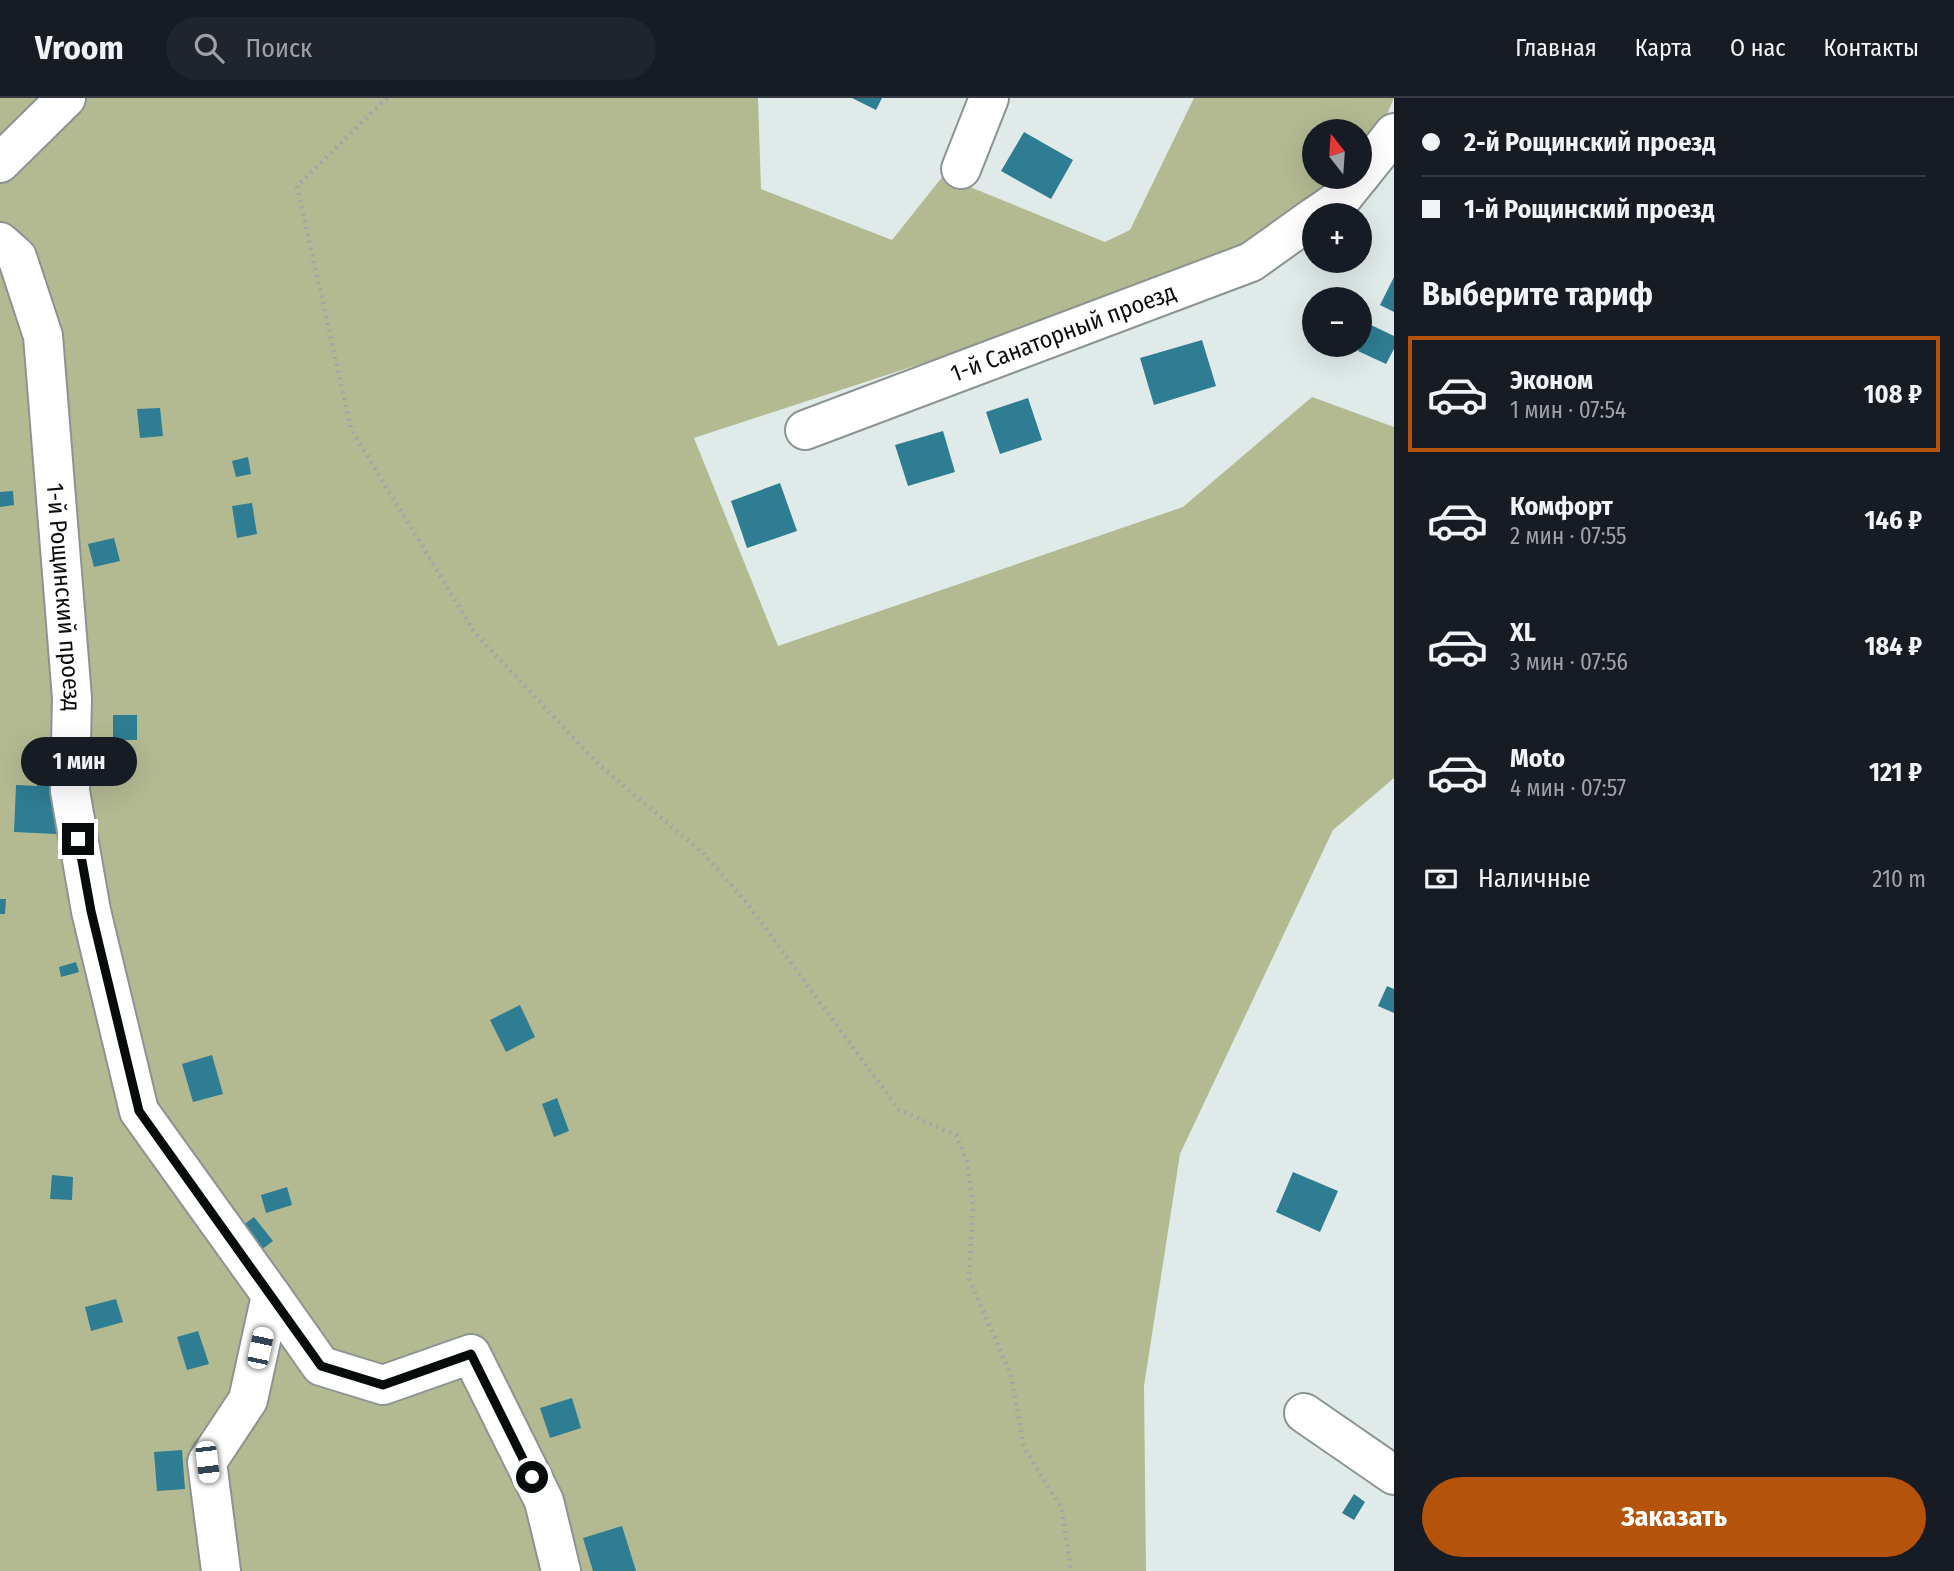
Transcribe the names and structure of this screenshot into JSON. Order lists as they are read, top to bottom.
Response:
{
  "streets": {
    "street": ["1-й Санаторный проезд", "1-й Рощинский проезд"]
  },
  "north": "top",
  "page": {
    "header": "Vroom",
    "search": "Поиск",
    "nav": [
      "Главная",
      "Карта",
      "О нас",
      "Контакты"
    ],
    "banner": ["2-й Рощинский проезд", "1-й Рощинский проезд"],
    "map_buttons": ["+", "−"],
    "heading": "Выберите тариф",
    "list": [
      {
        "name": "Эконом",
        "note": "1 мин · 07:54",
        "value": "108 ₽"
      },
      {
        "name": "Комфорт",
        "note": "2 мин · 07:55",
        "value": "146 ₽"
      },
      {
        "name": "XL",
        "note": "3 мин · 07:56",
        "value": "184 ₽"
      },
      {
        "name": "Moto",
        "note": "4 мин · 07:57",
        "value": "121 ₽"
      }
    ],
    "bubble": "1 мин",
    "pay": ["Наличные", "210 m"],
    "buttons": "Заказать"
  }
}
